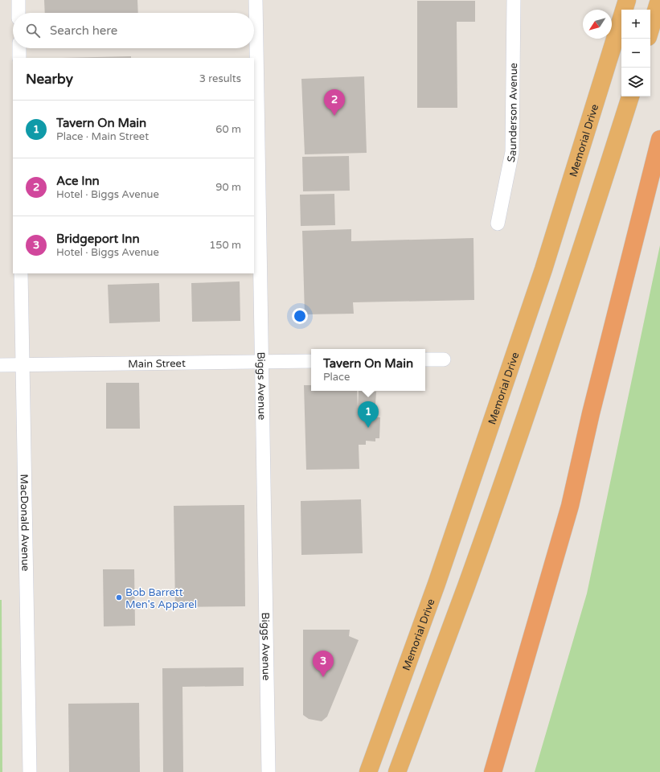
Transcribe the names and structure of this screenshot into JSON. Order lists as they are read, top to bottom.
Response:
{
  "streets": {
    "highway": ["Memorial Drive"],
    "street": [
      "Saunderson Avenue",
      "Main Street",
      "Biggs Avenue",
      "MacDonald Avenue"
    ]
  },
  "crossings": [
    ["Main Street", "Biggs Avenue"],
    ["Main Street", "MacDonald Avenue"]
  ],
  "places": ["Bob Barrett Men's Apparel"],
  "north": "bottom left",
  "page": {
    "map_buttons": ["+", "−"],
    "search": "Search here",
    "heading": ["Nearby", "3 results"],
    "pins": ["2", "1", "3"],
    "list": [
      {
        "mark": "1",
        "name": "Tavern On Main",
        "note": "Place · Main Street",
        "value": "60 m"
      },
      {
        "mark": "2",
        "name": "Ace Inn",
        "note": "Hotel · Biggs Avenue",
        "value": "90 m"
      },
      {
        "mark": "3",
        "name": "Bridgeport Inn",
        "note": "Hotel · Biggs Avenue",
        "value": "150 m"
      }
    ],
    "popup": ["Tavern On Main", "Place"]
  }
}
